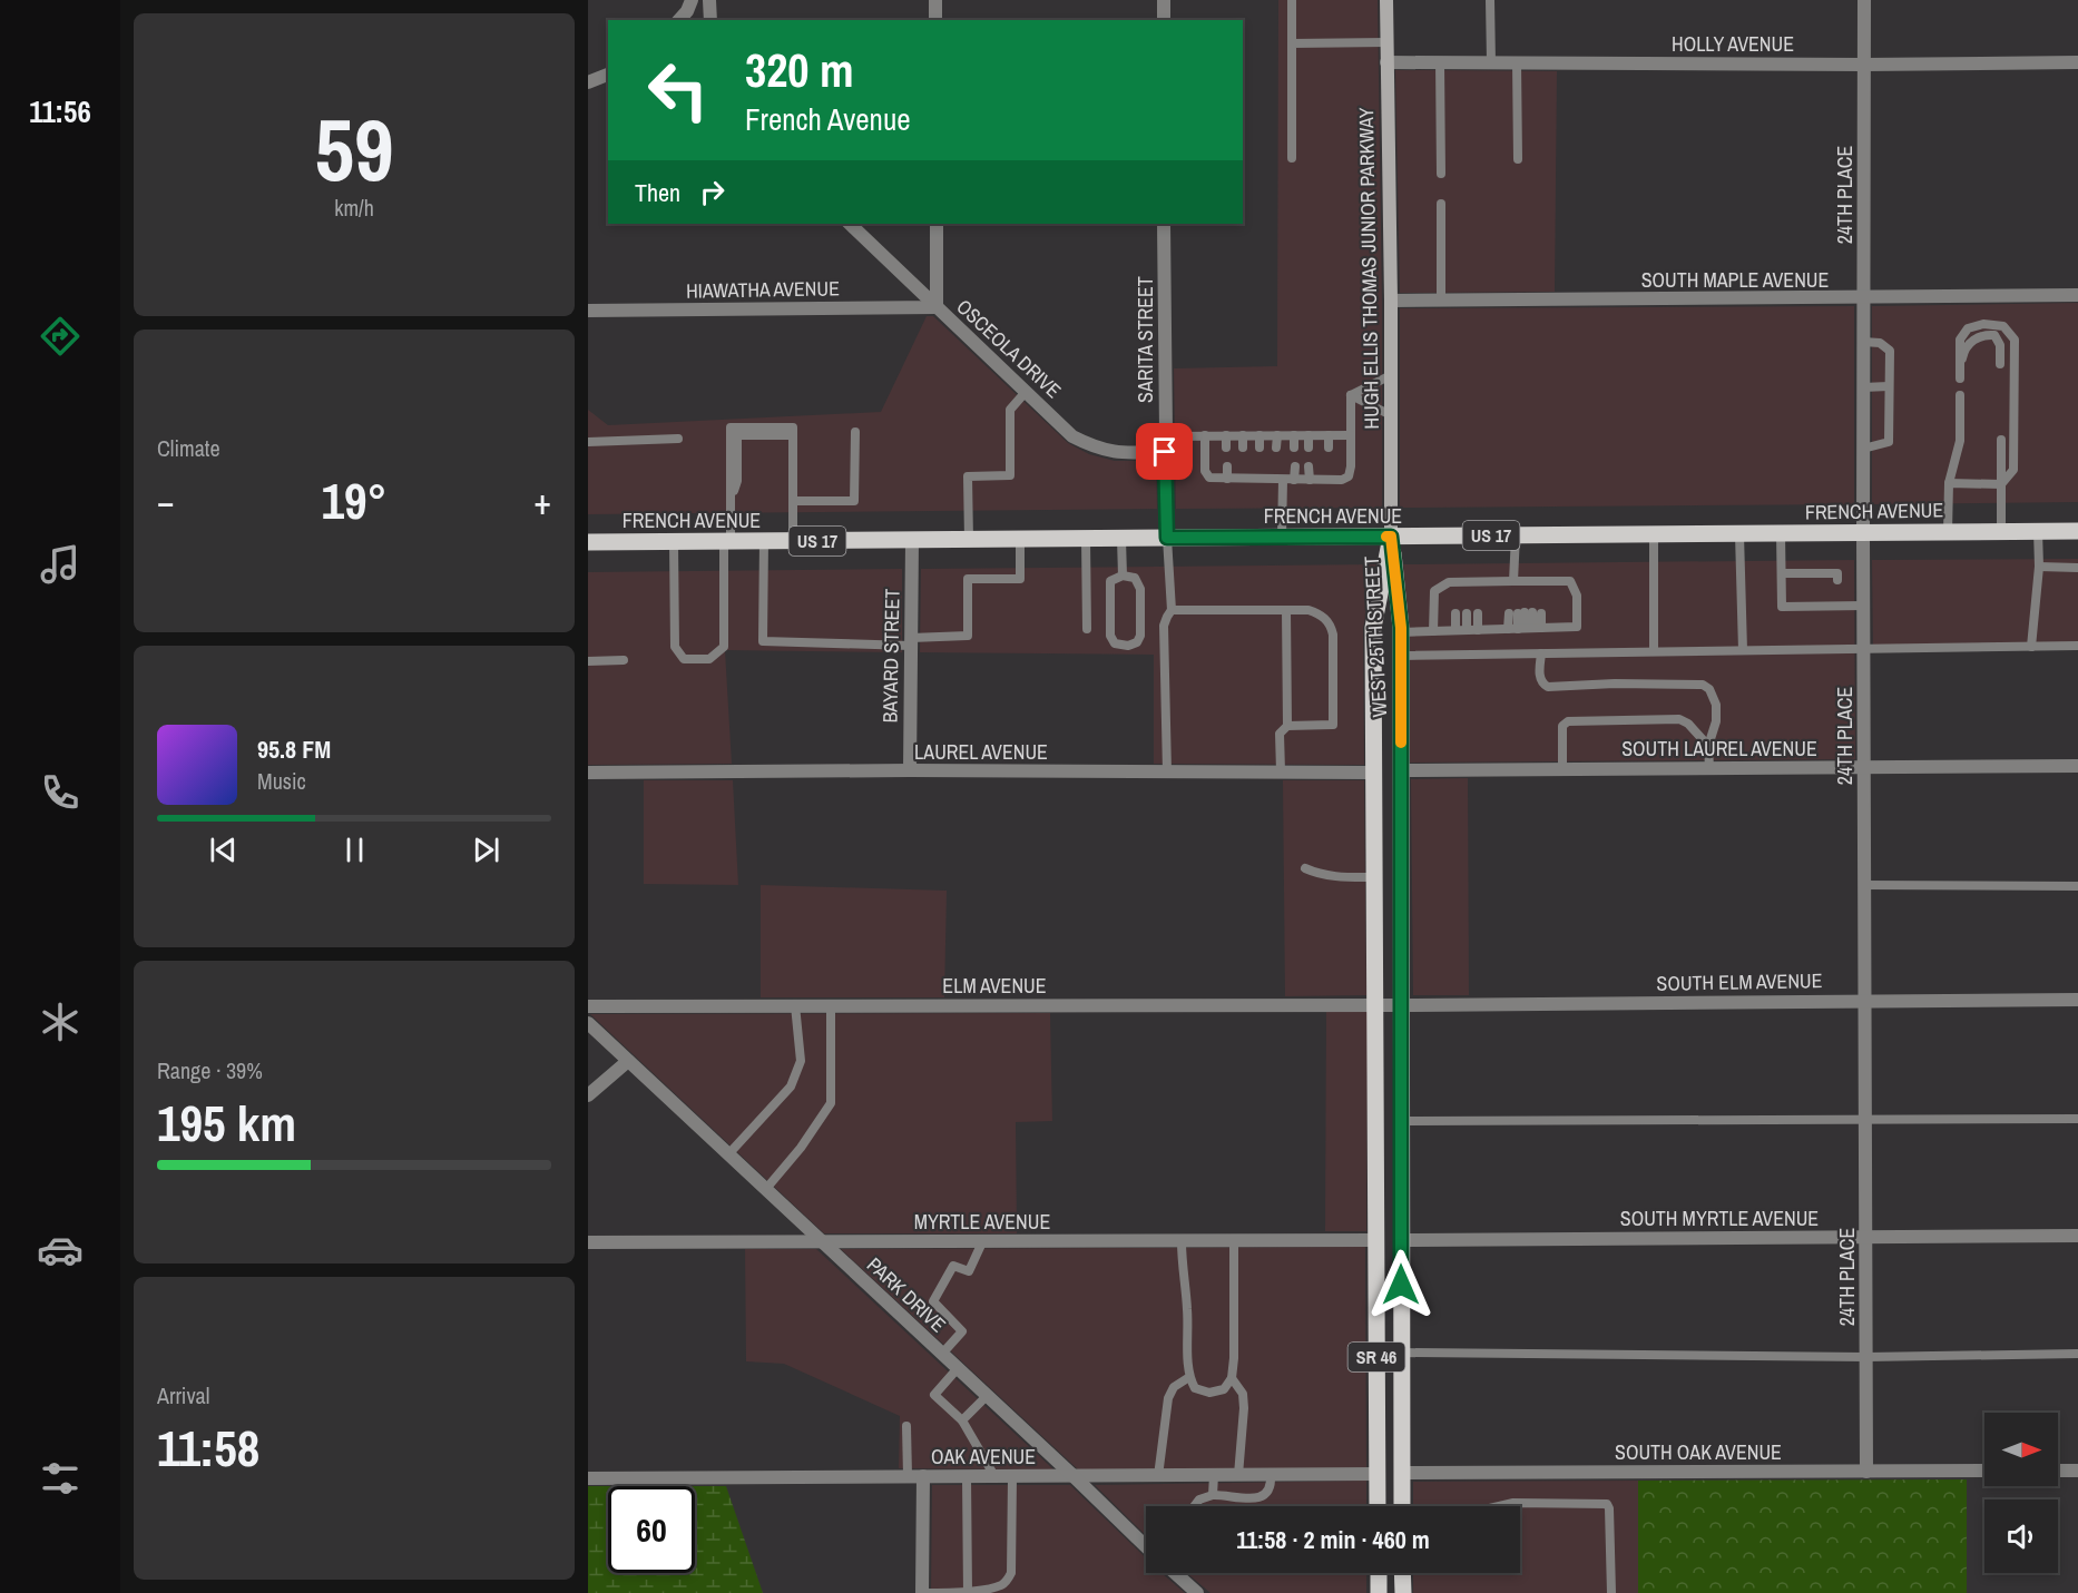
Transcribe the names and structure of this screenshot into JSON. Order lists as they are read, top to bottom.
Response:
{
  "streets": {
    "main road": [
      "HUGH ELLIS THOMAS JUNIOR PARKWAY",
      "FRENCH AVENUE",
      "US 17",
      "WEST 25TH STREET",
      "SR 46"
    ],
    "street": [
      "HOLLY AVENUE",
      "24TH PLACE",
      "SOUTH MAPLE AVENUE",
      "HIAWATHA AVENUE",
      "SARITA STREET",
      "OSCEOLA DRIVE",
      "BAYARD STREET",
      "SOUTH LAUREL AVENUE",
      "LAUREL AVENUE",
      "SOUTH ELM AVENUE",
      "ELM AVENUE",
      "SOUTH MYRTLE AVENUE",
      "MYRTLE AVENUE",
      "PARK DRIVE",
      "SOUTH OAK AVENUE",
      "OAK AVENUE"
    ]
  },
  "crossings": [
    ["HOLLY AVENUE", "24TH PLACE"],
    ["HOLLY AVENUE", "HUGH ELLIS THOMAS JUNIOR PARKWAY"],
    ["24TH PLACE", "SOUTH MAPLE AVENUE"],
    ["24TH PLACE", "FRENCH AVENUE"],
    ["24TH PLACE", "SOUTH LAUREL AVENUE"],
    ["24TH PLACE", "SOUTH ELM AVENUE"],
    ["24TH PLACE", "SOUTH MYRTLE AVENUE"],
    ["24TH PLACE", "SOUTH OAK AVENUE"],
    ["HUGH ELLIS THOMAS JUNIOR PARKWAY", "SOUTH MAPLE AVENUE"],
    ["HUGH ELLIS THOMAS JUNIOR PARKWAY", "FRENCH AVENUE"],
    ["HUGH ELLIS THOMAS JUNIOR PARKWAY", "WEST 25TH STREET"],
    ["HIAWATHA AVENUE", "OSCEOLA DRIVE"],
    ["SARITA STREET", "OSCEOLA DRIVE"],
    ["SARITA STREET", "FRENCH AVENUE"],
    ["FRENCH AVENUE", "WEST 25TH STREET"],
    ["FRENCH AVENUE", "BAYARD STREET"],
    ["WEST 25TH STREET", "SOUTH LAUREL AVENUE"],
    ["WEST 25TH STREET", "LAUREL AVENUE"],
    ["WEST 25TH STREET", "SOUTH ELM AVENUE"],
    ["WEST 25TH STREET", "ELM AVENUE"],
    ["WEST 25TH STREET", "SOUTH MYRTLE AVENUE"],
    ["WEST 25TH STREET", "MYRTLE AVENUE"],
    ["WEST 25TH STREET", "SOUTH OAK AVENUE"],
    ["WEST 25TH STREET", "OAK AVENUE"],
    ["BAYARD STREET", "LAUREL AVENUE"],
    ["SOUTH ELM AVENUE", "ELM AVENUE"],
    ["MYRTLE AVENUE", "PARK DRIVE"],
    ["PARK DRIVE", "OAK AVENUE"]
  ],
  "north": "right",
  "page": {
    "tabs": "11:56",
    "tile": [
      ["59", "km/h"],
      "Climate",
      ["Range · 39%", "195 km"],
      ["Arrival", "11:58"]
    ],
    "turn": ["320 m", "French Avenue"],
    "then": "Then",
    "heat": ["−", "19°", "+"],
    "song": ["95.8 FM", "Music"],
    "limit": "60",
    "trip": "11:58 · 2 min · 460 m"
  }
}
